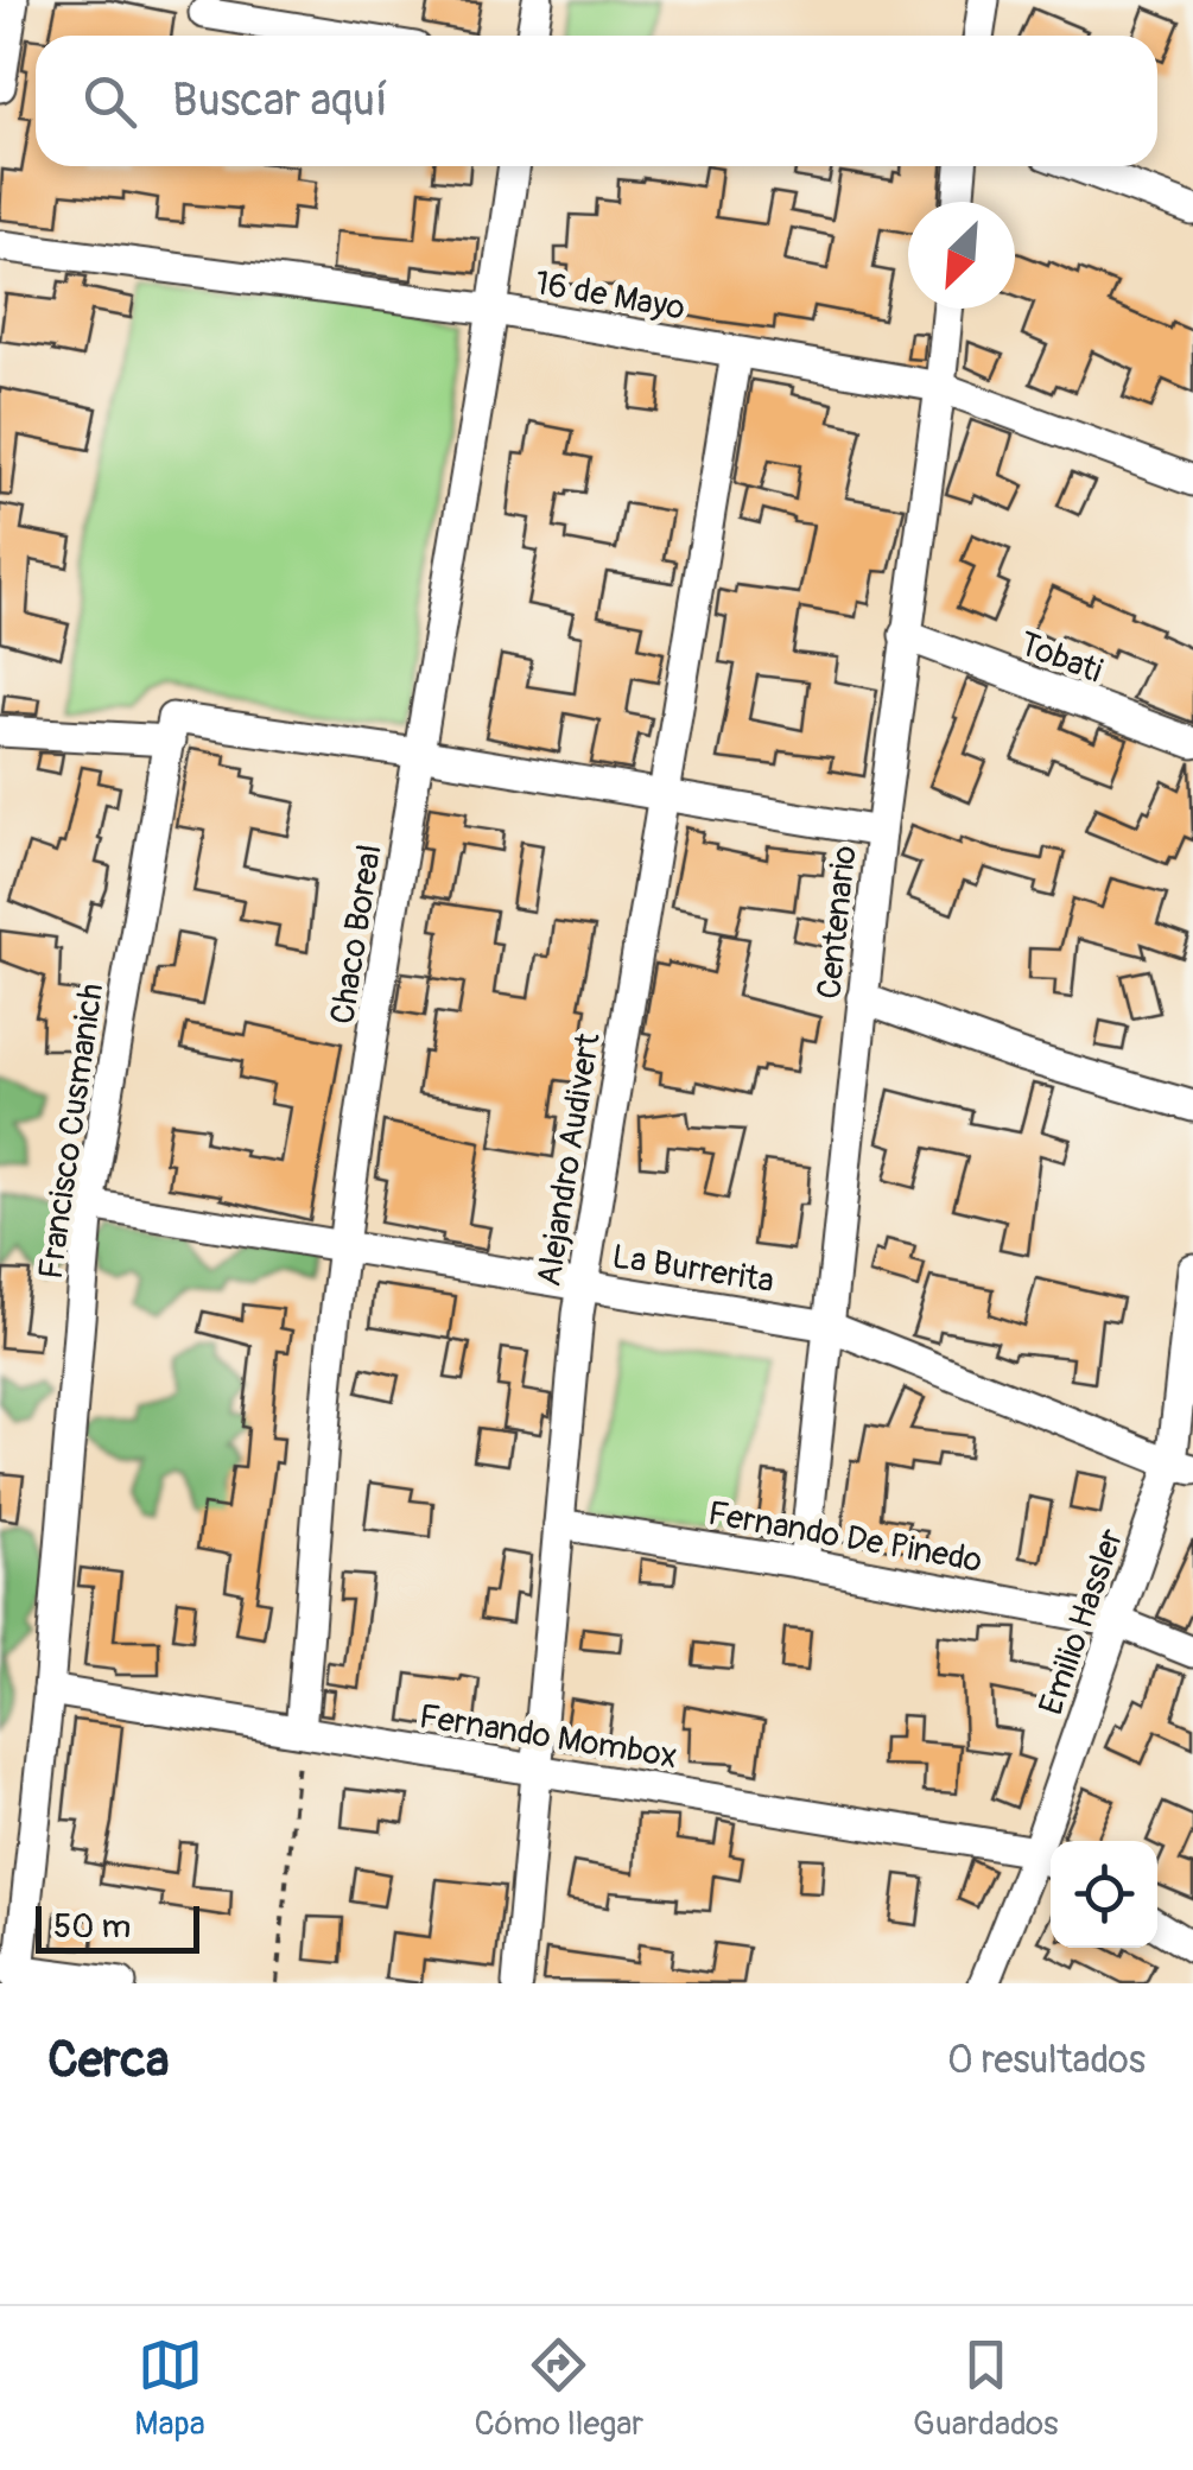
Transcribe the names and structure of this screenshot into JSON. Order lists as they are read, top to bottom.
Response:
{
  "streets": {
    "street": [
      "16 de Mayo",
      "Tobati",
      "Centenario",
      "Chaco Boreal",
      "Francisco Cusmanich",
      "Alejandro Audivert",
      "La Burrerita",
      "Fernando De Pinedo",
      "Emilio Hassler",
      "Fernando Mombox"
    ]
  },
  "crossings": [
    ["16 de Mayo", "Centenario"],
    ["16 de Mayo", "Chaco Boreal"],
    ["16 de Mayo", "Alejandro Audivert"],
    ["Tobati", "Centenario"],
    ["Centenario", "La Burrerita"],
    ["Centenario", "Fernando De Pinedo"],
    ["Chaco Boreal", "La Burrerita"],
    ["Chaco Boreal", "Fernando Mombox"],
    ["Francisco Cusmanich", "La Burrerita"],
    ["Francisco Cusmanich", "Fernando Mombox"],
    ["Alejandro Audivert", "La Burrerita"],
    ["Alejandro Audivert", "Fernando De Pinedo"],
    ["Alejandro Audivert", "Fernando Mombox"],
    ["La Burrerita", "Emilio Hassler"],
    ["Fernando De Pinedo", "Emilio Hassler"],
    ["Emilio Hassler", "Fernando Mombox"]
  ],
  "scale_bar": "50 m",
  "north": "bottom left",
  "page": {
    "search": "Buscar aquí",
    "scale": "50 m",
    "heading": ["Cerca", "0 resultados"],
    "nav": ["Mapa", "Cómo llegar", "Guardados"]
  }
}
